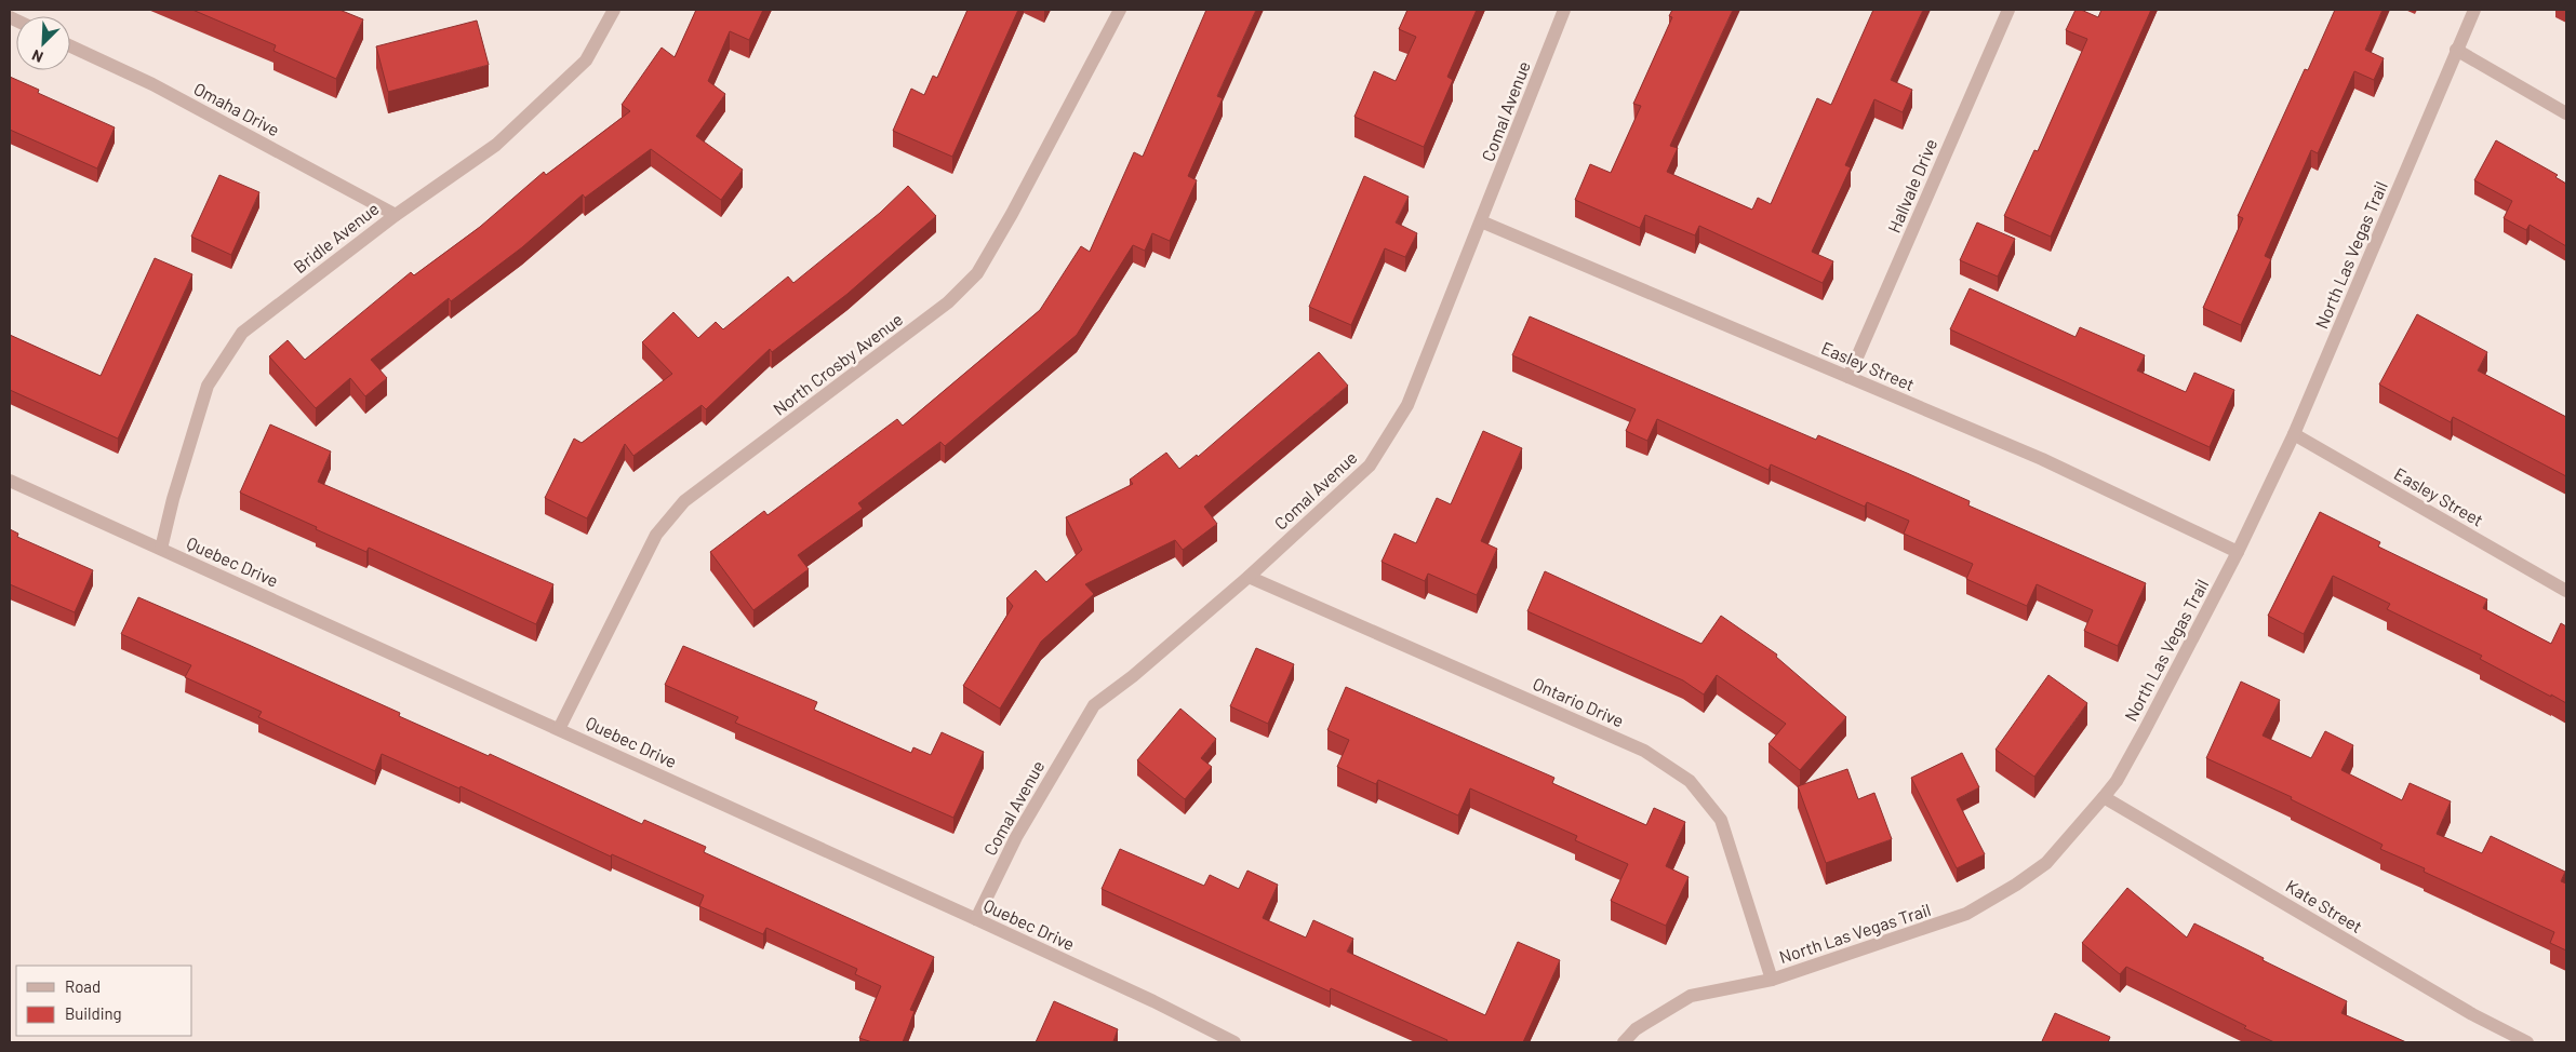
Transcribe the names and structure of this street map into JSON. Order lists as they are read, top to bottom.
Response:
{
  "streets": {
    "street": [
      "Omaha Drive",
      "Comal Avenue",
      "Hallvale Drive",
      "Bridle Avenue",
      "North Las Vegas Trail",
      "North Crosby Avenue",
      "Easley Street",
      "Quebec Drive",
      "Ontario Drive",
      "Kate Street"
    ]
  },
  "crossings": [
    ["Omaha Drive", "Bridle Avenue"],
    ["Comal Avenue", "Easley Street"],
    ["Comal Avenue", "Quebec Drive"],
    ["Comal Avenue", "Ontario Drive"],
    ["Hallvale Drive", "Easley Street"],
    ["Bridle Avenue", "Quebec Drive"],
    ["North Las Vegas Trail", "Easley Street"],
    ["North Las Vegas Trail", "Ontario Drive"],
    ["North Las Vegas Trail", "Kate Street"],
    ["North Crosby Avenue", "Quebec Drive"]
  ],
  "legend": ["Road", "Building"],
  "north": "bottom left"
}
